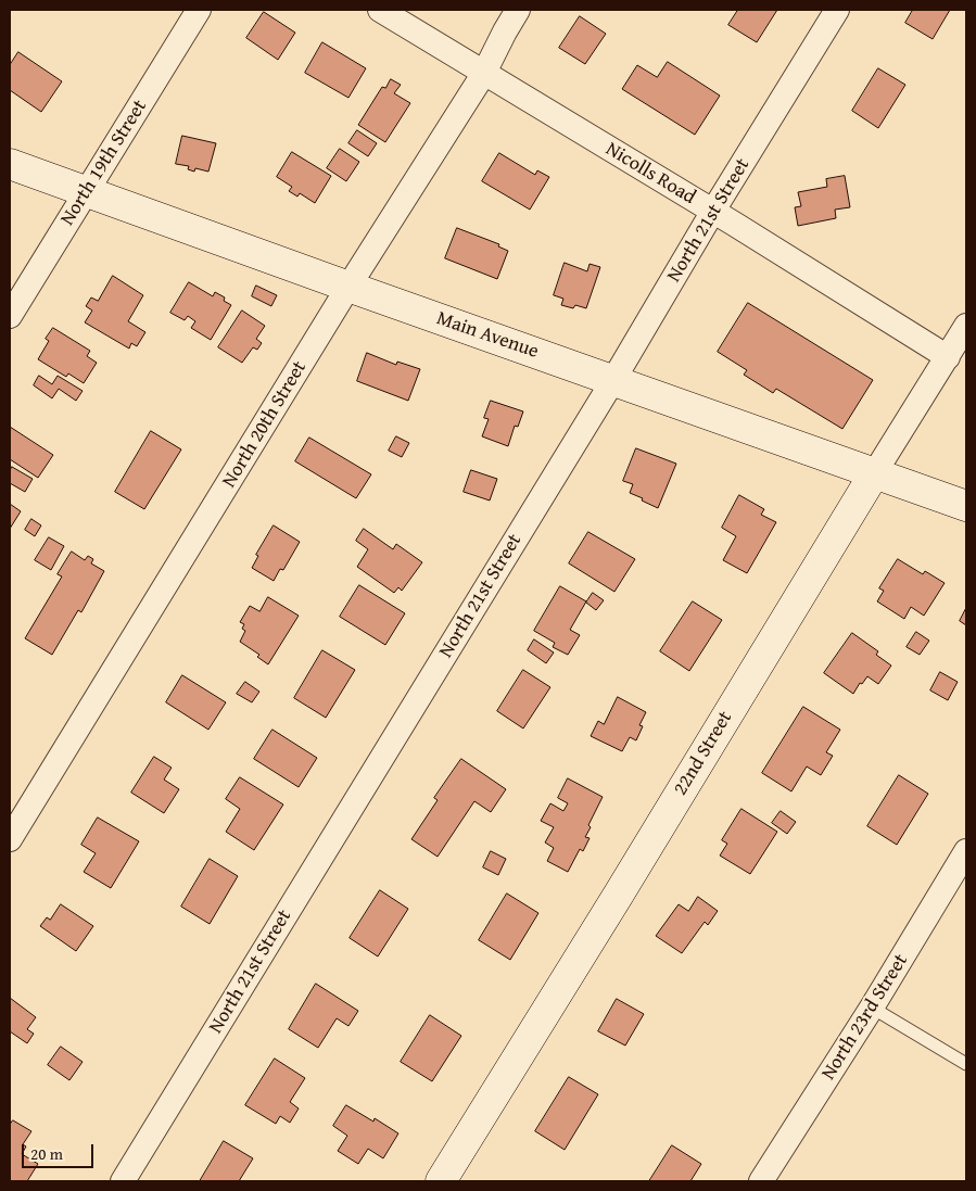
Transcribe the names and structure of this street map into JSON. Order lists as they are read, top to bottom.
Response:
{
  "streets": {
    "street": [
      "North 19th Street",
      "Nicolls Road",
      "North 21st Street",
      "Main Avenue",
      "North 20th Street",
      "22nd Street",
      "North 23rd Street"
    ]
  },
  "crossings": [
    ["North 19th Street", "Main Avenue"],
    ["Nicolls Road", "North 21st Street"],
    ["Nicolls Road", "North 20th Street"],
    ["Nicolls Road", "22nd Street"],
    ["North 21st Street", "Main Avenue"],
    ["Main Avenue", "North 20th Street"],
    ["Main Avenue", "22nd Street"]
  ],
  "scale_bar": "20 m"
}
